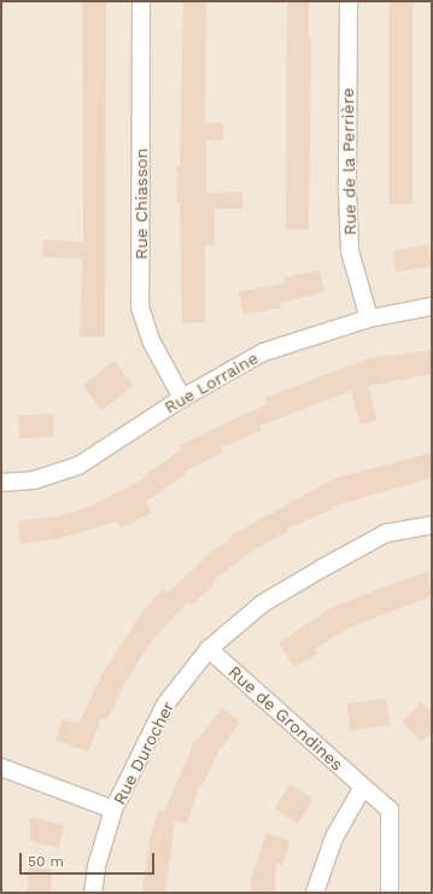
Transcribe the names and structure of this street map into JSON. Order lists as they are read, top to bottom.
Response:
{
  "streets": {
    "street": [
      "Rue de la Perrière",
      "Rue Chiasson",
      "Rue Lorraine",
      "Rue de Grondines",
      "Rue Durocher"
    ]
  },
  "crossings": [
    ["Rue de la Perrière", "Rue Lorraine"],
    ["Rue Chiasson", "Rue Lorraine"],
    ["Rue de Grondines", "Rue Durocher"]
  ],
  "scale_bar": "50 m"
}
